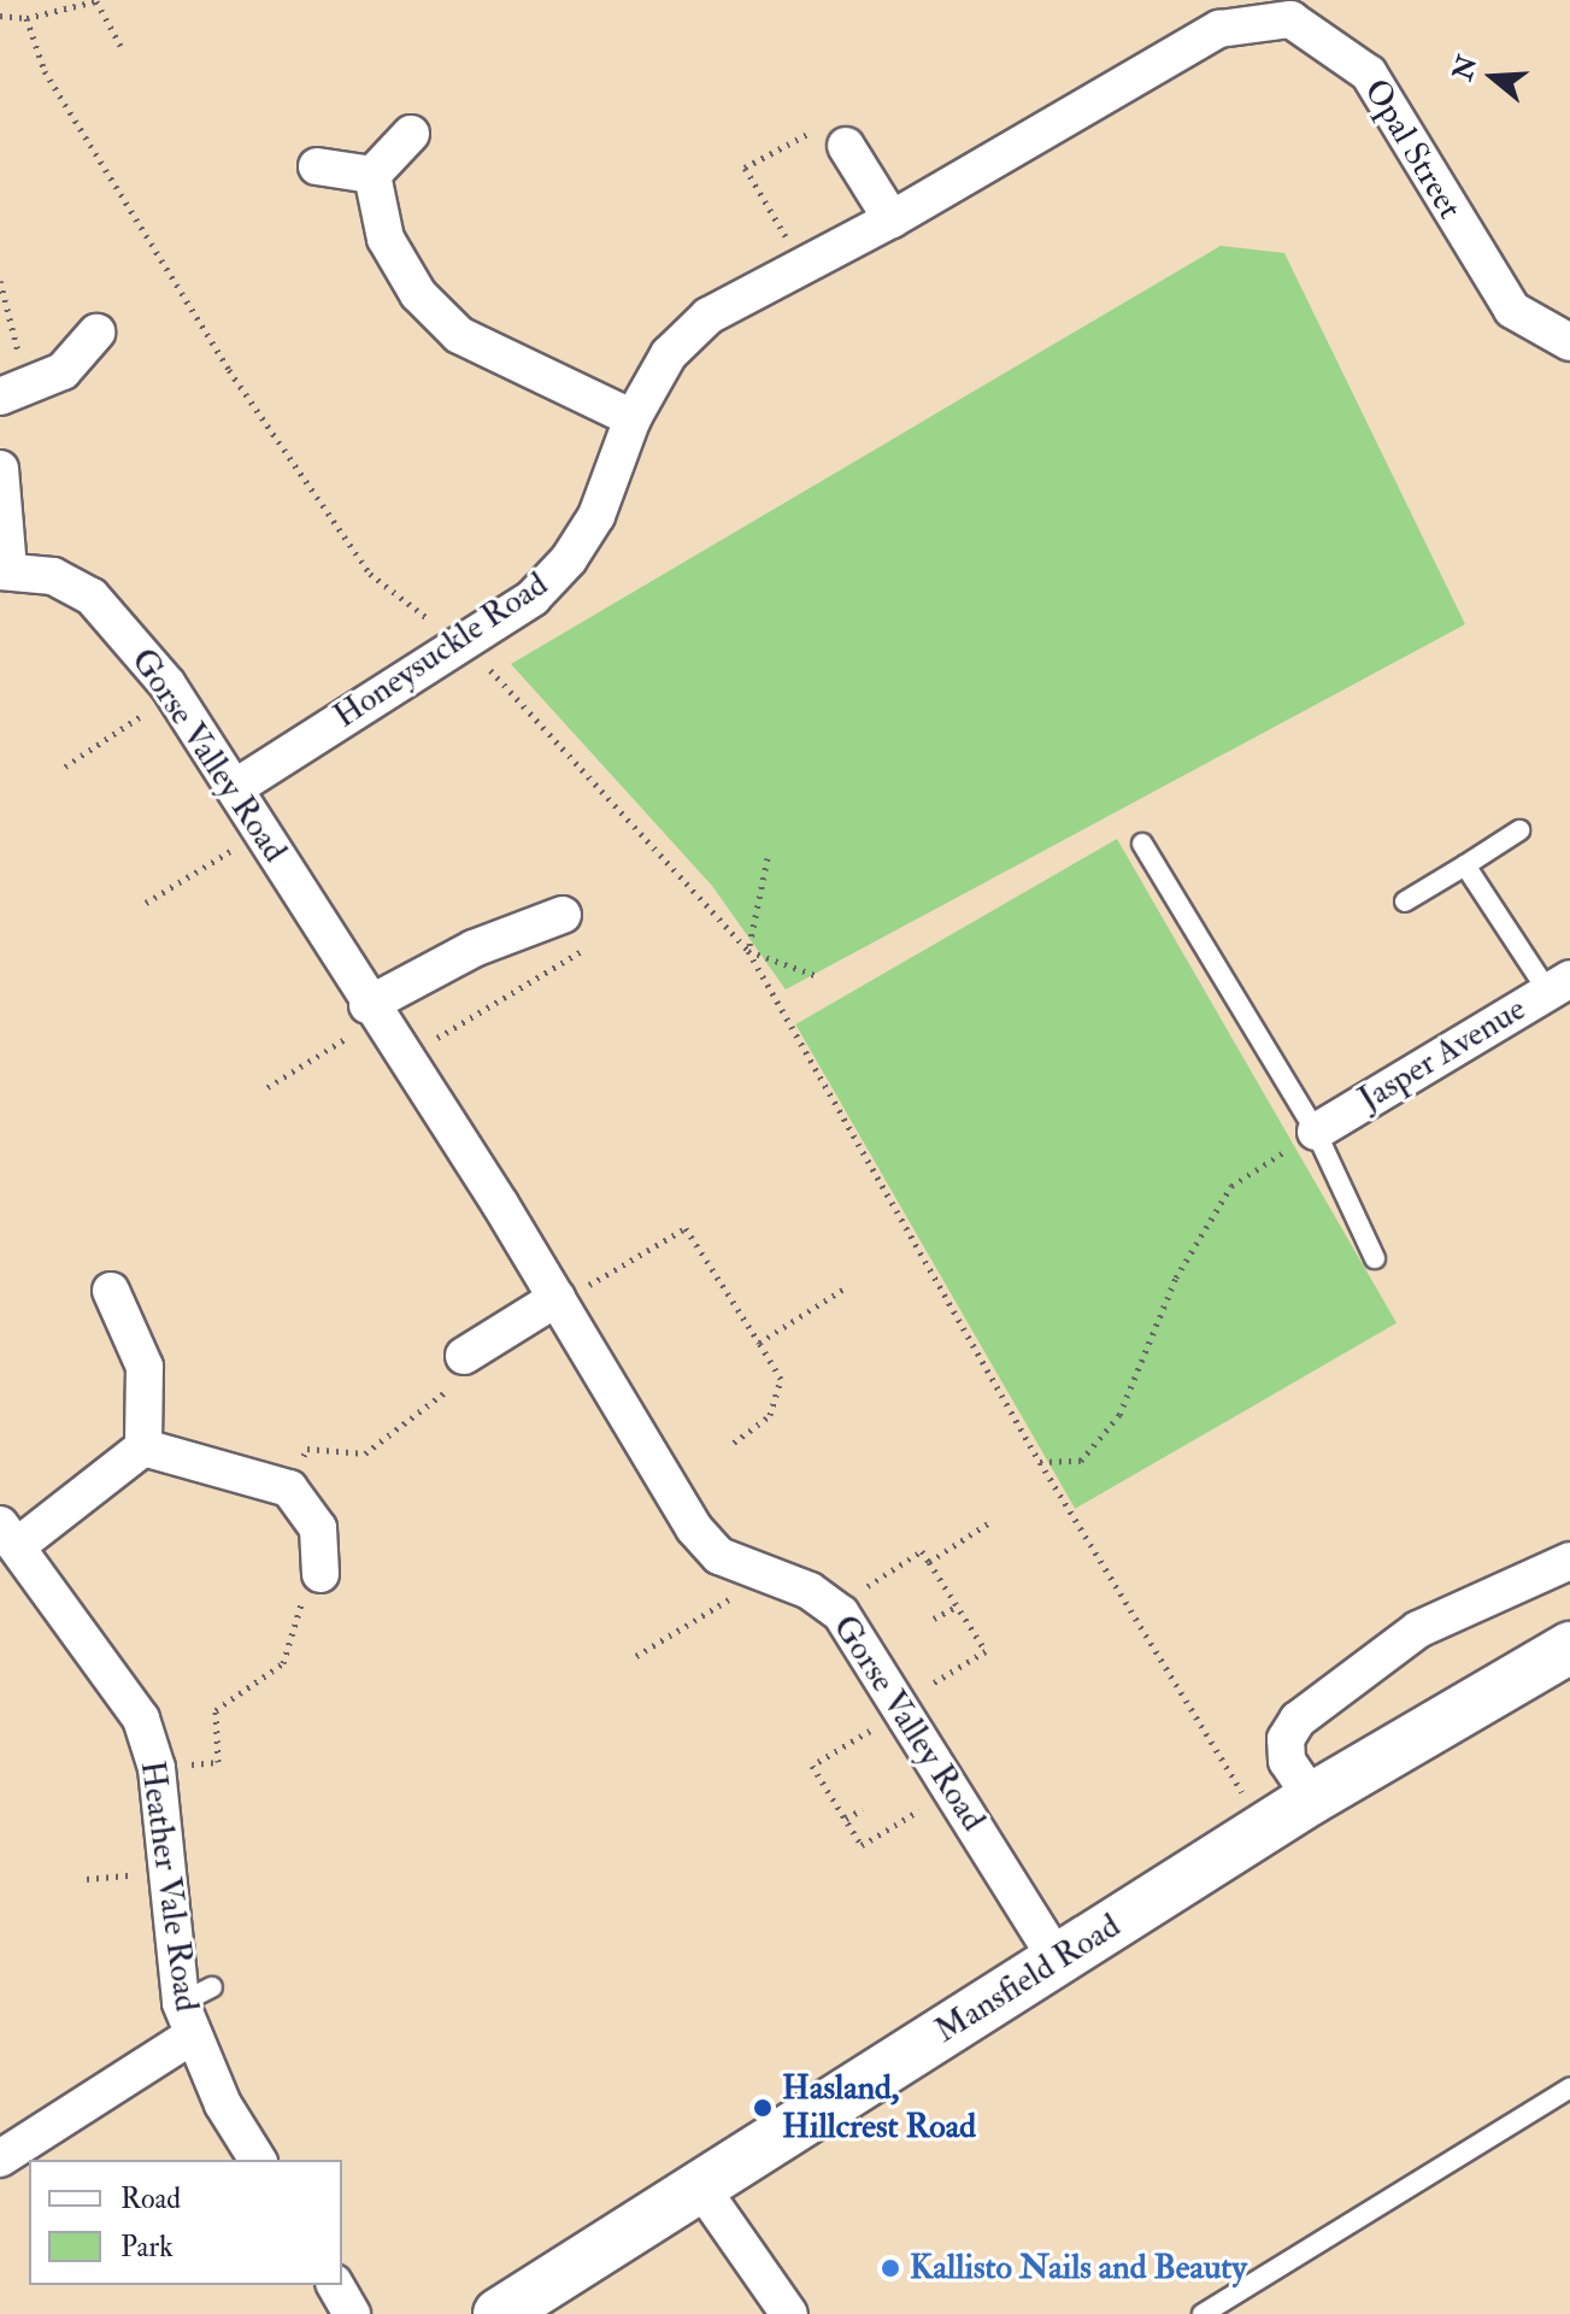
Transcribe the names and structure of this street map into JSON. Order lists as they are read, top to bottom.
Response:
{
  "streets": {
    "main road": ["Mansfield Road"],
    "street": [
      "Opal Street",
      "Honeysuckle Road",
      "Gorse Valley Road",
      "Jasper Avenue",
      "Heather Vale Road"
    ]
  },
  "crossings": [
    ["Opal Street", "Honeysuckle Road"],
    ["Honeysuckle Road", "Gorse Valley Road"],
    ["Gorse Valley Road", "Mansfield Road"]
  ],
  "places": ["Hasland, Hillcrest Road", "Kallisto Nails and Beauty"],
  "legend": ["Road", "Park"],
  "north": "left"
}
